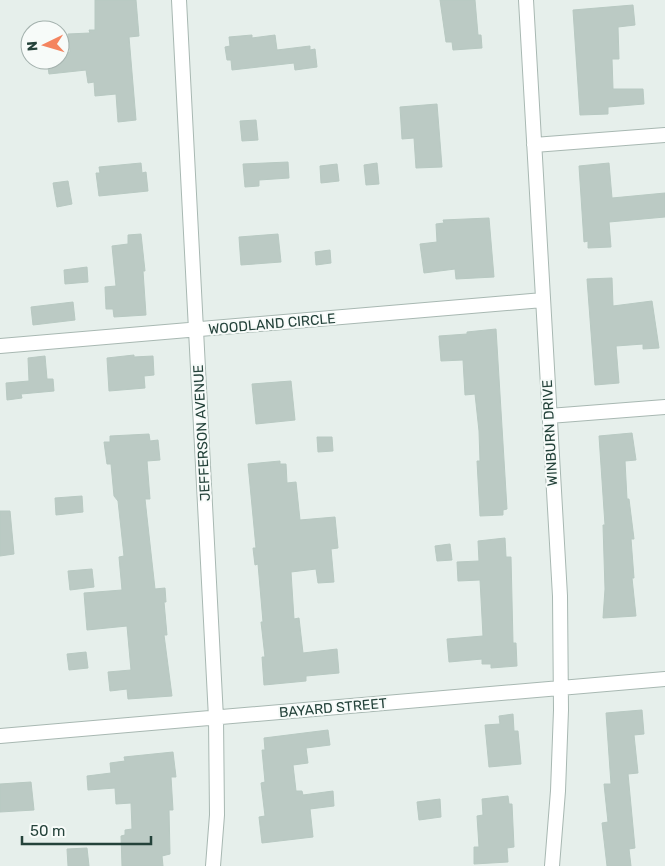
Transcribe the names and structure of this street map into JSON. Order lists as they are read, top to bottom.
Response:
{
  "streets": {
    "street": [
      "WOODLAND CIRCLE",
      "JEFFERSON AVENUE",
      "WINBURN DRIVE",
      "BAYARD STREET"
    ]
  },
  "crossings": [
    ["WOODLAND CIRCLE", "JEFFERSON AVENUE"],
    ["WOODLAND CIRCLE", "WINBURN DRIVE"],
    ["JEFFERSON AVENUE", "BAYARD STREET"],
    ["WINBURN DRIVE", "BAYARD STREET"]
  ],
  "scale_bar": "50 m",
  "north": "left"
}
